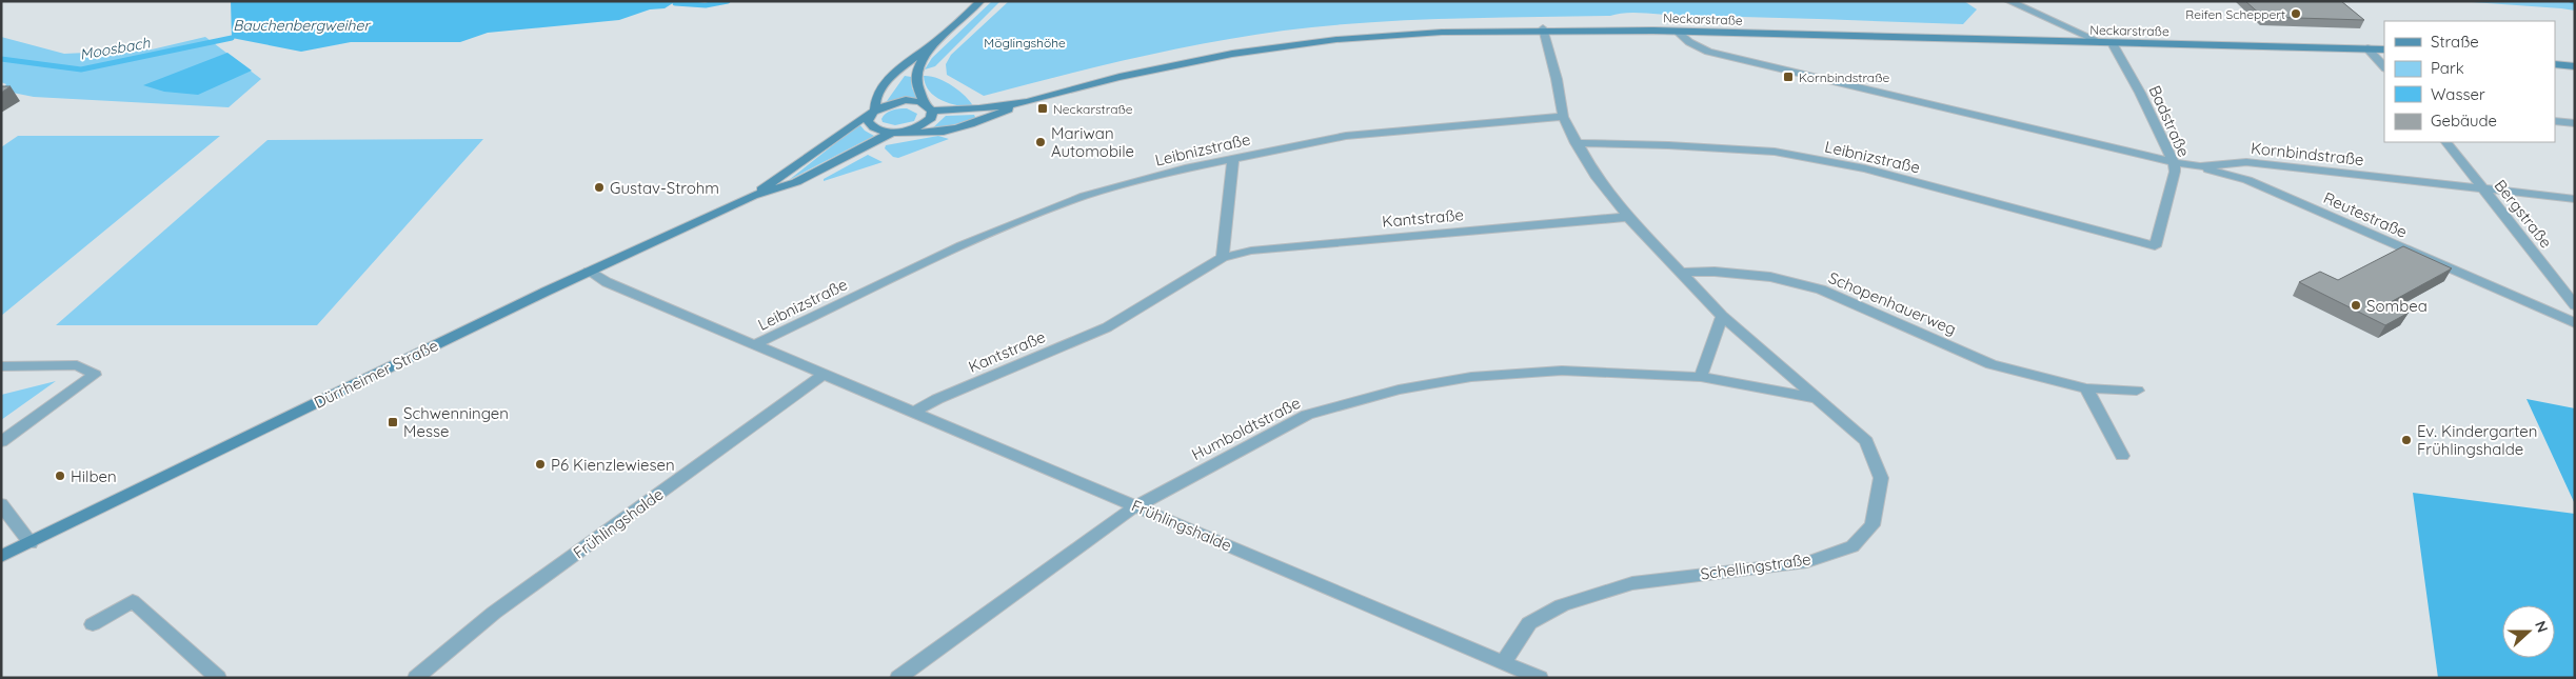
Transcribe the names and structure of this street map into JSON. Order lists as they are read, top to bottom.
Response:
{
  "streets": {
    "main road": ["Neckarstraße", "Dürrheimer Straße"],
    "street": [
      "Badstraße",
      "Leibnizstraße",
      "Kornbindstraße",
      "Bergstraße",
      "Reutestraße",
      "Kantstraße",
      "Schopenhauerweg",
      "Humboldtstraße",
      "Frühlingshalde",
      "Schellingstraße"
    ]
  },
  "crossings": [
    ["Neckarstraße", "Badstraße"],
    ["Neckarstraße", "Kornbindstraße"],
    ["Neckarstraße", "Dürrheimer Straße"],
    ["Neckarstraße", "Schellingstraße"],
    ["Badstraße", "Leibnizstraße"],
    ["Badstraße", "Kornbindstraße"],
    ["Leibnizstraße", "Frühlingshalde"],
    ["Leibnizstraße", "Schellingstraße"],
    ["Kornbindstraße", "Bergstraße"],
    ["Kornbindstraße", "Reutestraße"],
    ["Kantstraße", "Frühlingshalde"],
    ["Kantstraße", "Schellingstraße"],
    ["Schopenhauerweg", "Schellingstraße"],
    ["Dürrheimer Straße", "Frühlingshalde"],
    ["Humboldtstraße", "Frühlingshalde"],
    ["Frühlingshalde", "Schellingstraße"]
  ],
  "water": ["Bauchenbergweiher", "Moosbach"],
  "parks": ["Möglingshöhe"],
  "places": {
    "other": [
      "Reifen Scheppert",
      "Mariwan Automobile",
      "Gustav-Strohm",
      "Sombea",
      "Ev. Kindergarten Frühlingshalde",
      "P6 Kienzlewiesen",
      "Hilben"
    ],
    "transit": ["Kornbindstraße", "Neckarstraße", "Schwenningen Messe"]
  },
  "legend": [
    "Straße",
    "Park",
    "Wasser",
    "Gebäude"
  ],
  "north": "right"
}
